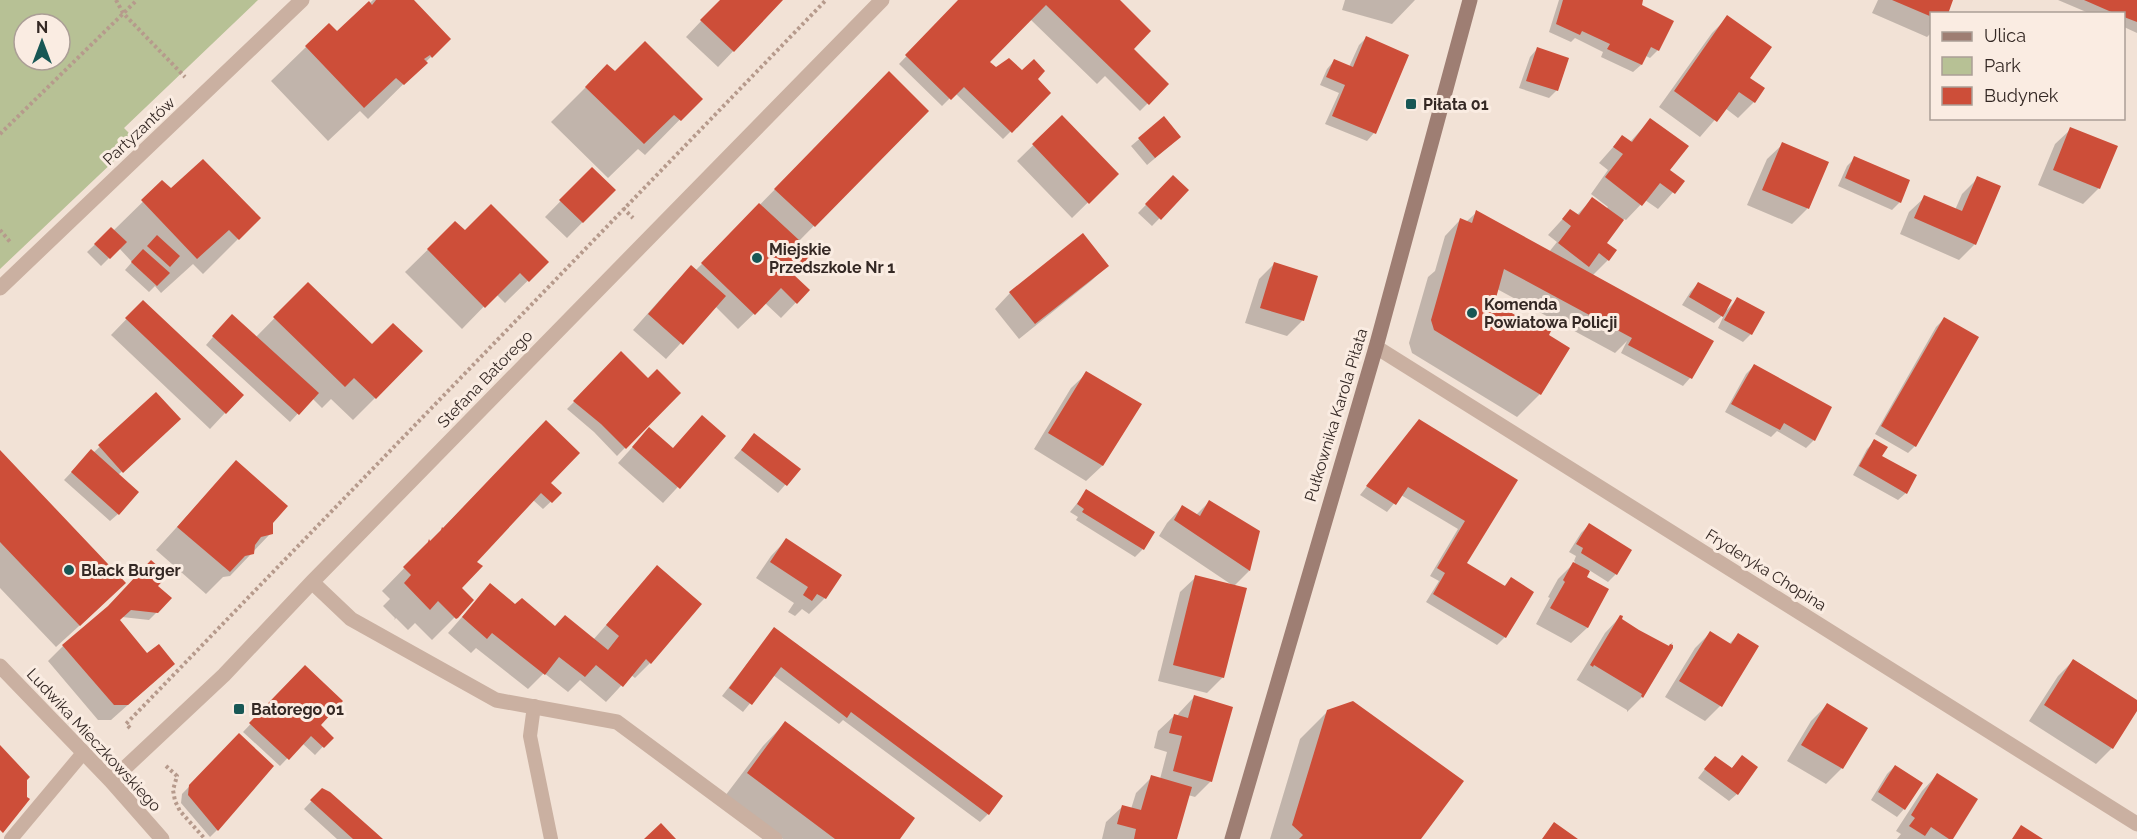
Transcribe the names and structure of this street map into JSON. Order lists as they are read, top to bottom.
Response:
{
  "streets": {
    "street": [
      "Partyzantów",
      "Stefana Batorego",
      "Pułkownika Karola Piłata",
      "Fryderyka Chopina",
      "Ludwika Mieczkowskiego"
    ]
  },
  "crossings": [
    ["Stefana Batorego", "Ludwika Mieczkowskiego"],
    ["Pułkownika Karola Piłata", "Fryderyka Chopina"]
  ],
  "places": {
    "transit": ["Piłata 01", "Batorego 01"],
    "other": ["Miejskie Przedszkole Nr 1", "Komenda Powiatowa Policji", "Black Burger"]
  },
  "legend": ["Ulica", "Park", "Budynek"],
  "north": "top"
}
